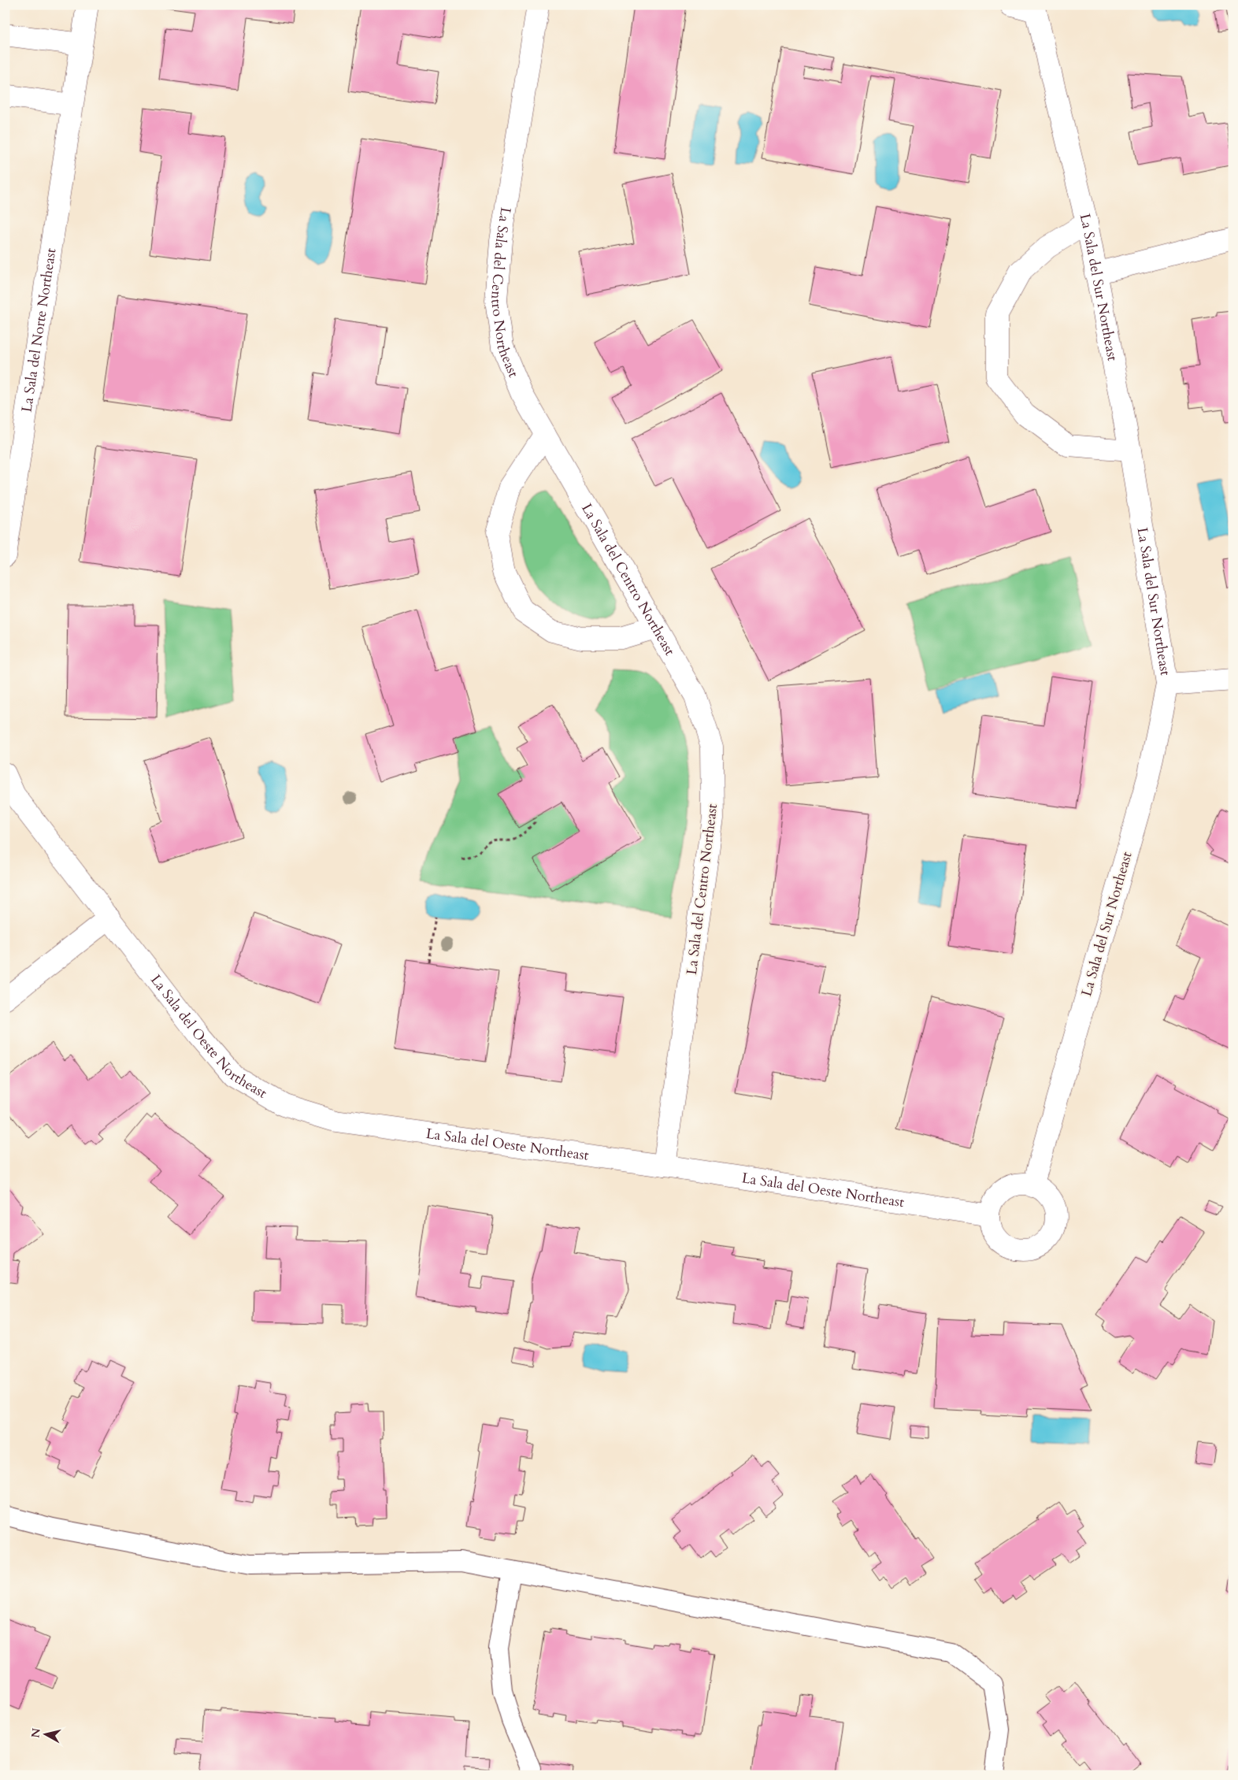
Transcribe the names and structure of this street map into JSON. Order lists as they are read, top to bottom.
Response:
{
  "streets": {
    "street": [
      "La Sala del Sur Northeast",
      "La Sala del Centro Northeast",
      "La Sala del Norte Northeast",
      "La Sala del Oeste Northeast"
    ]
  },
  "crossings": [
    ["La Sala del Sur Northeast", "La Sala del Oeste Northeast"],
    ["La Sala del Centro Northeast", "La Sala del Oeste Northeast"]
  ],
  "north": "left"
}
